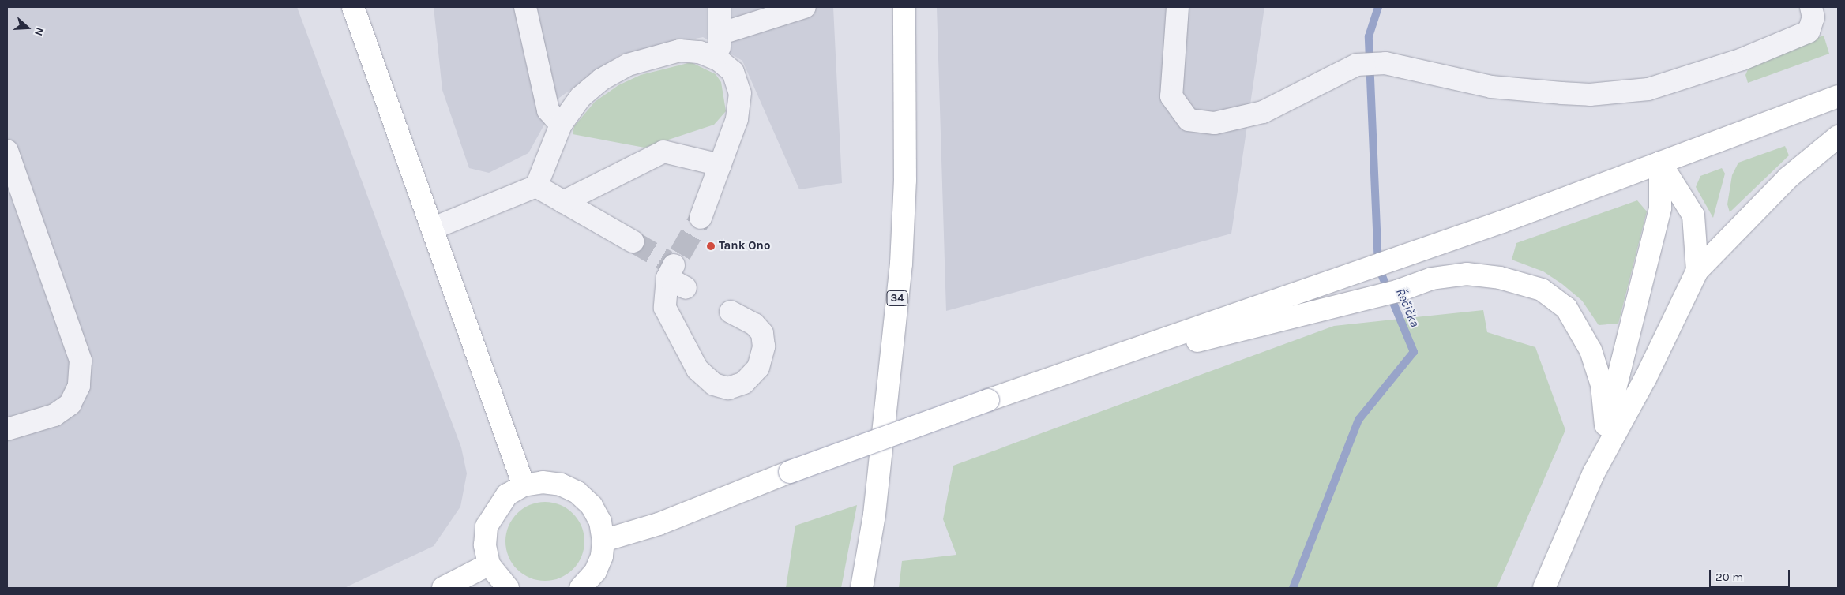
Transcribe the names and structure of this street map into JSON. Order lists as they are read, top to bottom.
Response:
{
  "streets": {
    "main road": ["34"]
  },
  "water": ["Řečička"],
  "places": ["Tank Ono"],
  "scale_bar": "20 m",
  "north": "right"
}
